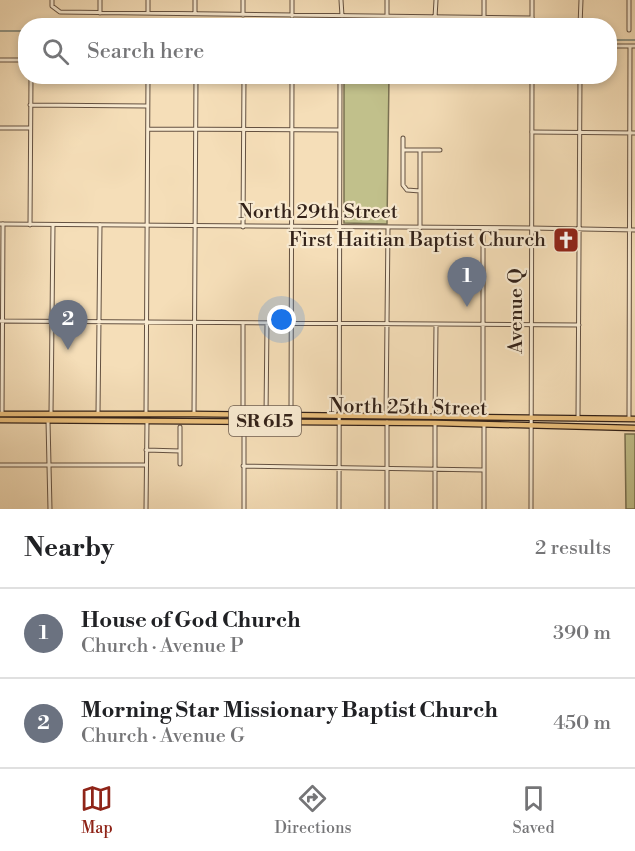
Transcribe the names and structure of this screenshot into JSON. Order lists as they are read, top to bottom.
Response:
{
  "streets": {
    "main road": ["North 25th Street", "SR 615"],
    "street": ["North 29th Street", "Avenue Q"]
  },
  "crossings": [
    ["North 29th Street", "Avenue Q"],
    ["Avenue Q", "North 25th Street"]
  ],
  "places": {
    "church": ["First Haitian Baptist Church"]
  },
  "page": {
    "search": "Search here",
    "pins": ["1", "2"],
    "heading": ["Nearby", "2 results"],
    "list": [
      {
        "mark": "1",
        "name": "House of God Church",
        "note": "Church · Avenue P",
        "value": "390 m"
      },
      {
        "mark": "2",
        "name": "Morning Star Missionary Baptist Church",
        "note": "Church · Avenue G",
        "value": "450 m"
      }
    ],
    "nav": ["Map", "Directions", "Saved"]
  }
}
